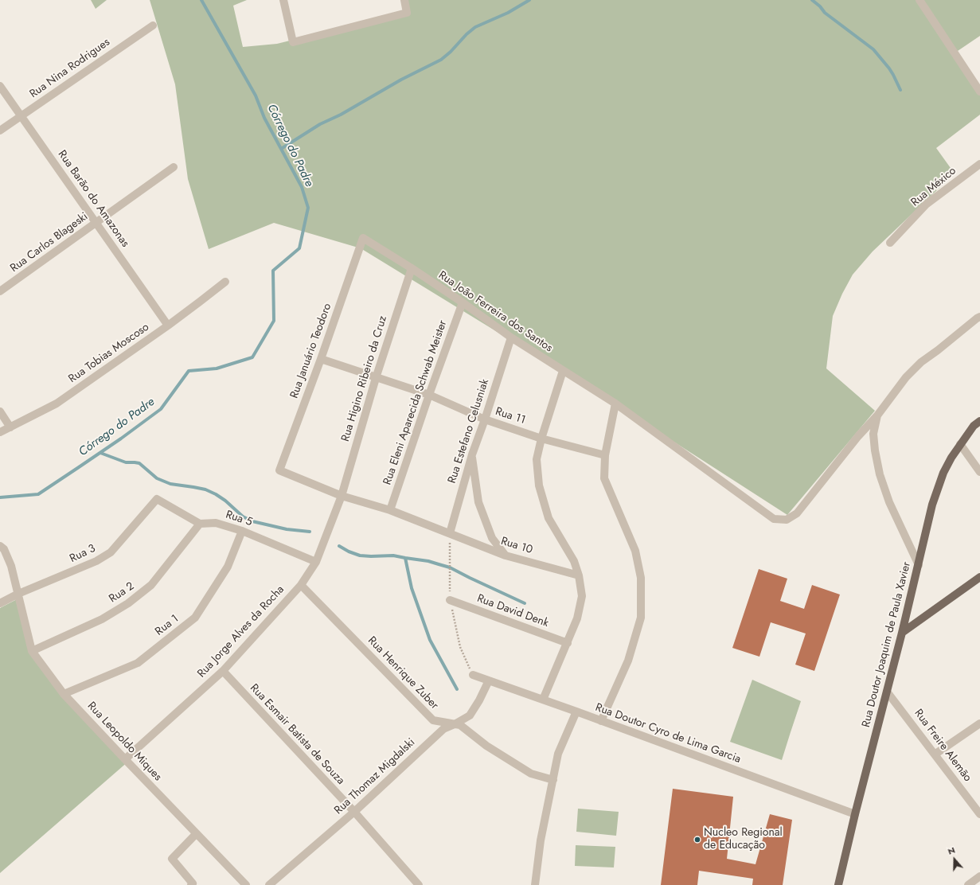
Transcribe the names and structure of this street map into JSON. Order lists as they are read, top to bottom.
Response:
{
  "streets": {
    "main road": ["Rua Doutor Joaquim de Paula Xavier"],
    "street": [
      "Rua Nina Rodrigues",
      "Rua México",
      "Rua Barão do Amazonas",
      "Rua Carlos Blageski",
      "Rua João Ferreira dos Santos",
      "Rua Januário Teodoro",
      "Rua Tobias Moscoso",
      "Rua Higino Ribeiro da Cruz",
      "Rua Eleni Aparecida Schwab Meister",
      "Rua 11",
      "Rua Estefano Celusniak",
      "Rua 5",
      "Rua 10",
      "Rua 3",
      "Rua 2",
      "Rua David Denk",
      "Rua 1",
      "Rua Jorge Alves da Rocha",
      "Rua Henrique Zuber",
      "Rua Doutor Cyro de Lima Garcia",
      "Rua Esmair Batista de Souza",
      "Rua Leopoldo Miques",
      "Rua Freire Alemão",
      "Rua Thomaz Migdalski"
    ]
  },
  "crossings": [
    ["Rua Nina Rodrigues", "Rua Barão do Amazonas"],
    ["Rua Barão do Amazonas", "Rua Carlos Blageski"],
    ["Rua Barão do Amazonas", "Rua Tobias Moscoso"],
    ["Rua João Ferreira dos Santos", "Rua Januário Teodoro"],
    ["Rua João Ferreira dos Santos", "Rua Higino Ribeiro da Cruz"],
    ["Rua João Ferreira dos Santos", "Rua Eleni Aparecida Schwab Meister"],
    ["Rua João Ferreira dos Santos", "Rua Estefano Celusniak"],
    ["Rua Januário Teodoro", "Rua 11"],
    ["Rua Januário Teodoro", "Rua 10"],
    ["Rua Higino Ribeiro da Cruz", "Rua 11"],
    ["Rua Higino Ribeiro da Cruz", "Rua 10"],
    ["Rua Higino Ribeiro da Cruz", "Rua Jorge Alves da Rocha"],
    ["Rua Eleni Aparecida Schwab Meister", "Rua 11"],
    ["Rua Eleni Aparecida Schwab Meister", "Rua 10"],
    ["Rua 11", "Rua Estefano Celusniak"],
    ["Rua Estefano Celusniak", "Rua 10"],
    ["Rua 5", "Rua 3"],
    ["Rua 5", "Rua 2"],
    ["Rua 5", "Rua 1"],
    ["Rua 5", "Rua Jorge Alves da Rocha"],
    ["Rua 10", "Rua Jorge Alves da Rocha"],
    ["Rua 3", "Rua 2"],
    ["Rua 3", "Rua Leopoldo Miques"],
    ["Rua 2", "Rua Leopoldo Miques"],
    ["Rua 1", "Rua Leopoldo Miques"],
    ["Rua Jorge Alves da Rocha", "Rua Henrique Zuber"],
    ["Rua Jorge Alves da Rocha", "Rua Esmair Batista de Souza"],
    ["Rua Jorge Alves da Rocha", "Rua Leopoldo Miques"],
    ["Rua Doutor Joaquim de Paula Xavier", "Rua Doutor Cyro de Lima Garcia"],
    ["Rua Doutor Joaquim de Paula Xavier", "Rua Freire Alemão"],
    ["Rua Henrique Zuber", "Rua Thomaz Migdalski"],
    ["Rua Doutor Cyro de Lima Garcia", "Rua Thomaz Migdalski"],
    ["Rua Esmair Batista de Souza", "Rua Thomaz Migdalski"]
  ],
  "water": ["Córrego do Padre"],
  "places": ["Nucleo Regional de Educação"],
  "north": "top"
}
